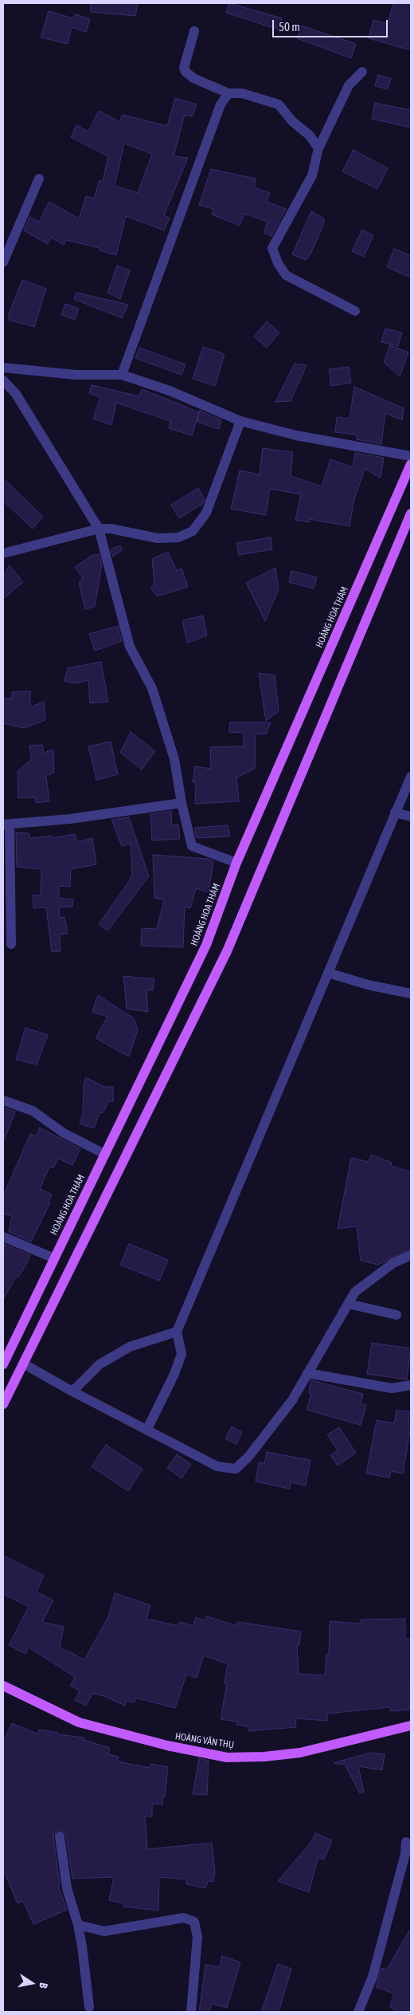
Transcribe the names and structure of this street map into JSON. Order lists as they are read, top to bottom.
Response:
{
  "streets": {
    "main road": ["HOÀNG HOA THÁM", "HOÀNG VĂN THỤ"]
  },
  "scale_bar": "50 m",
  "north": "right"
}
